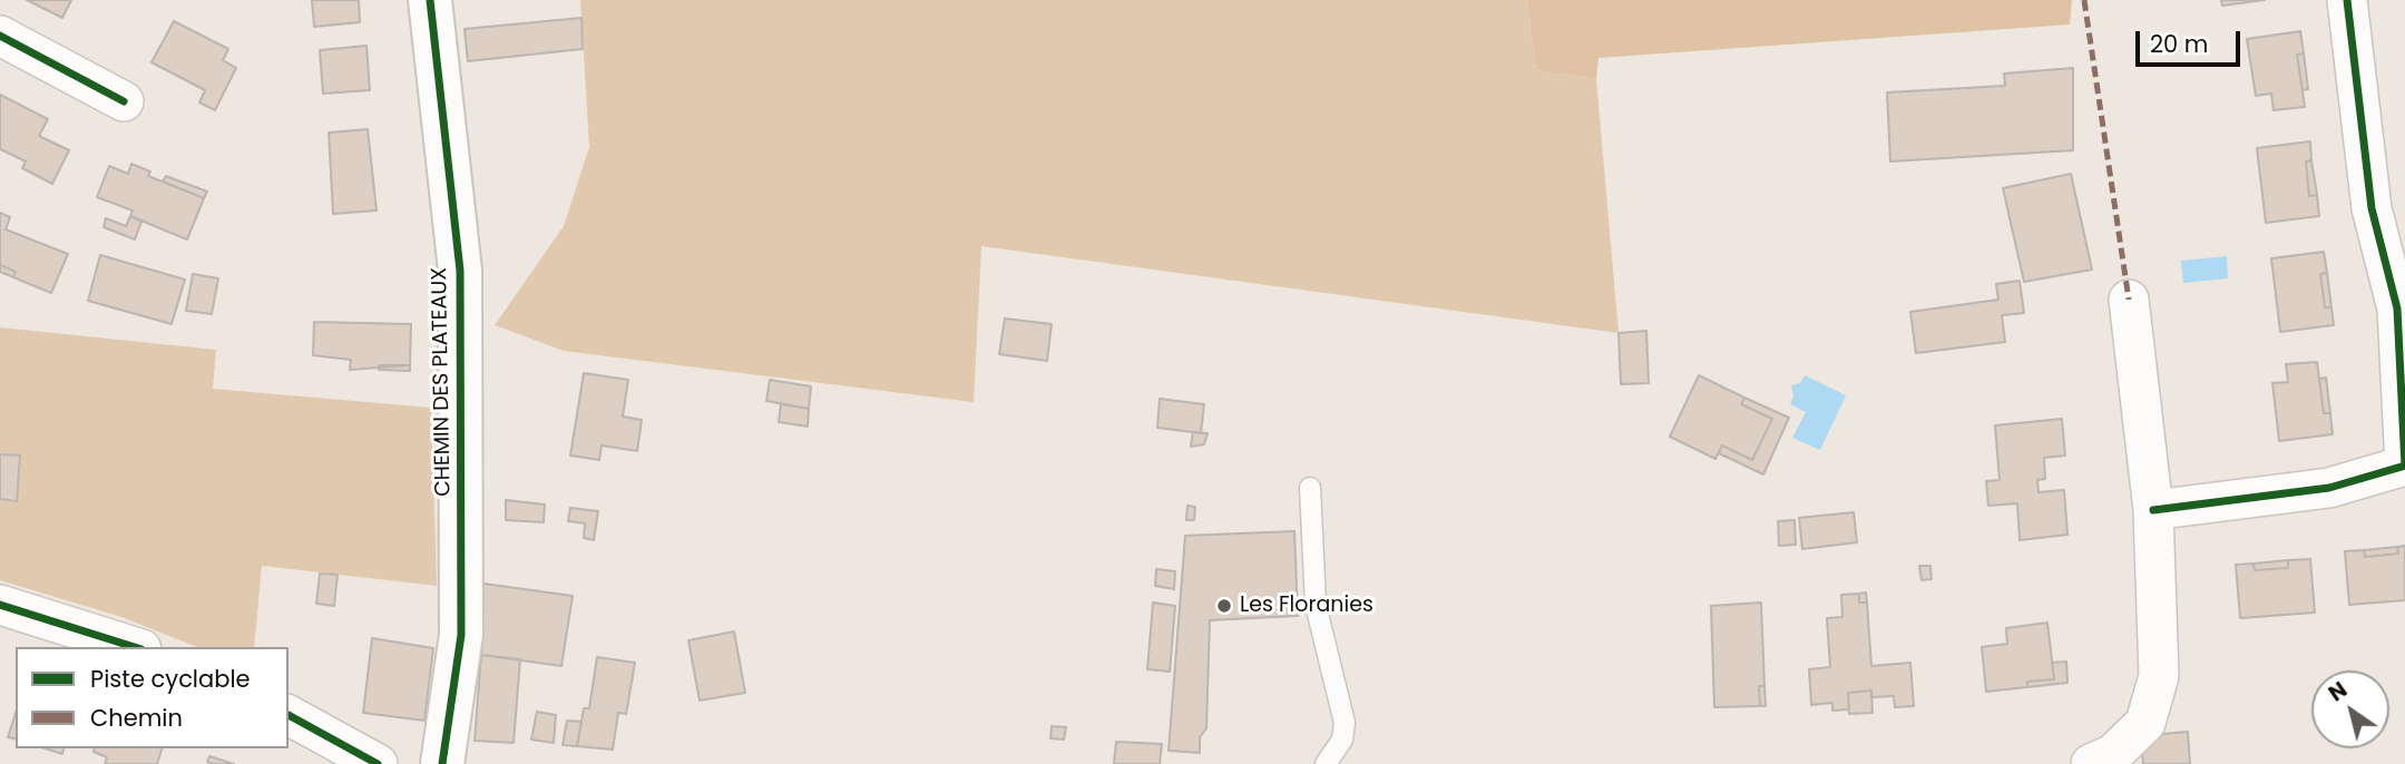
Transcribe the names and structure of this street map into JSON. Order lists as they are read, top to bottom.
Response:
{
  "streets": {
    "street": ["CHEMIN DES PLATEAUX"]
  },
  "places": ["Les Floranies"],
  "legend": ["Piste cyclable", "Chemin"],
  "scale_bar": "20 m",
  "north": "top left"
}
